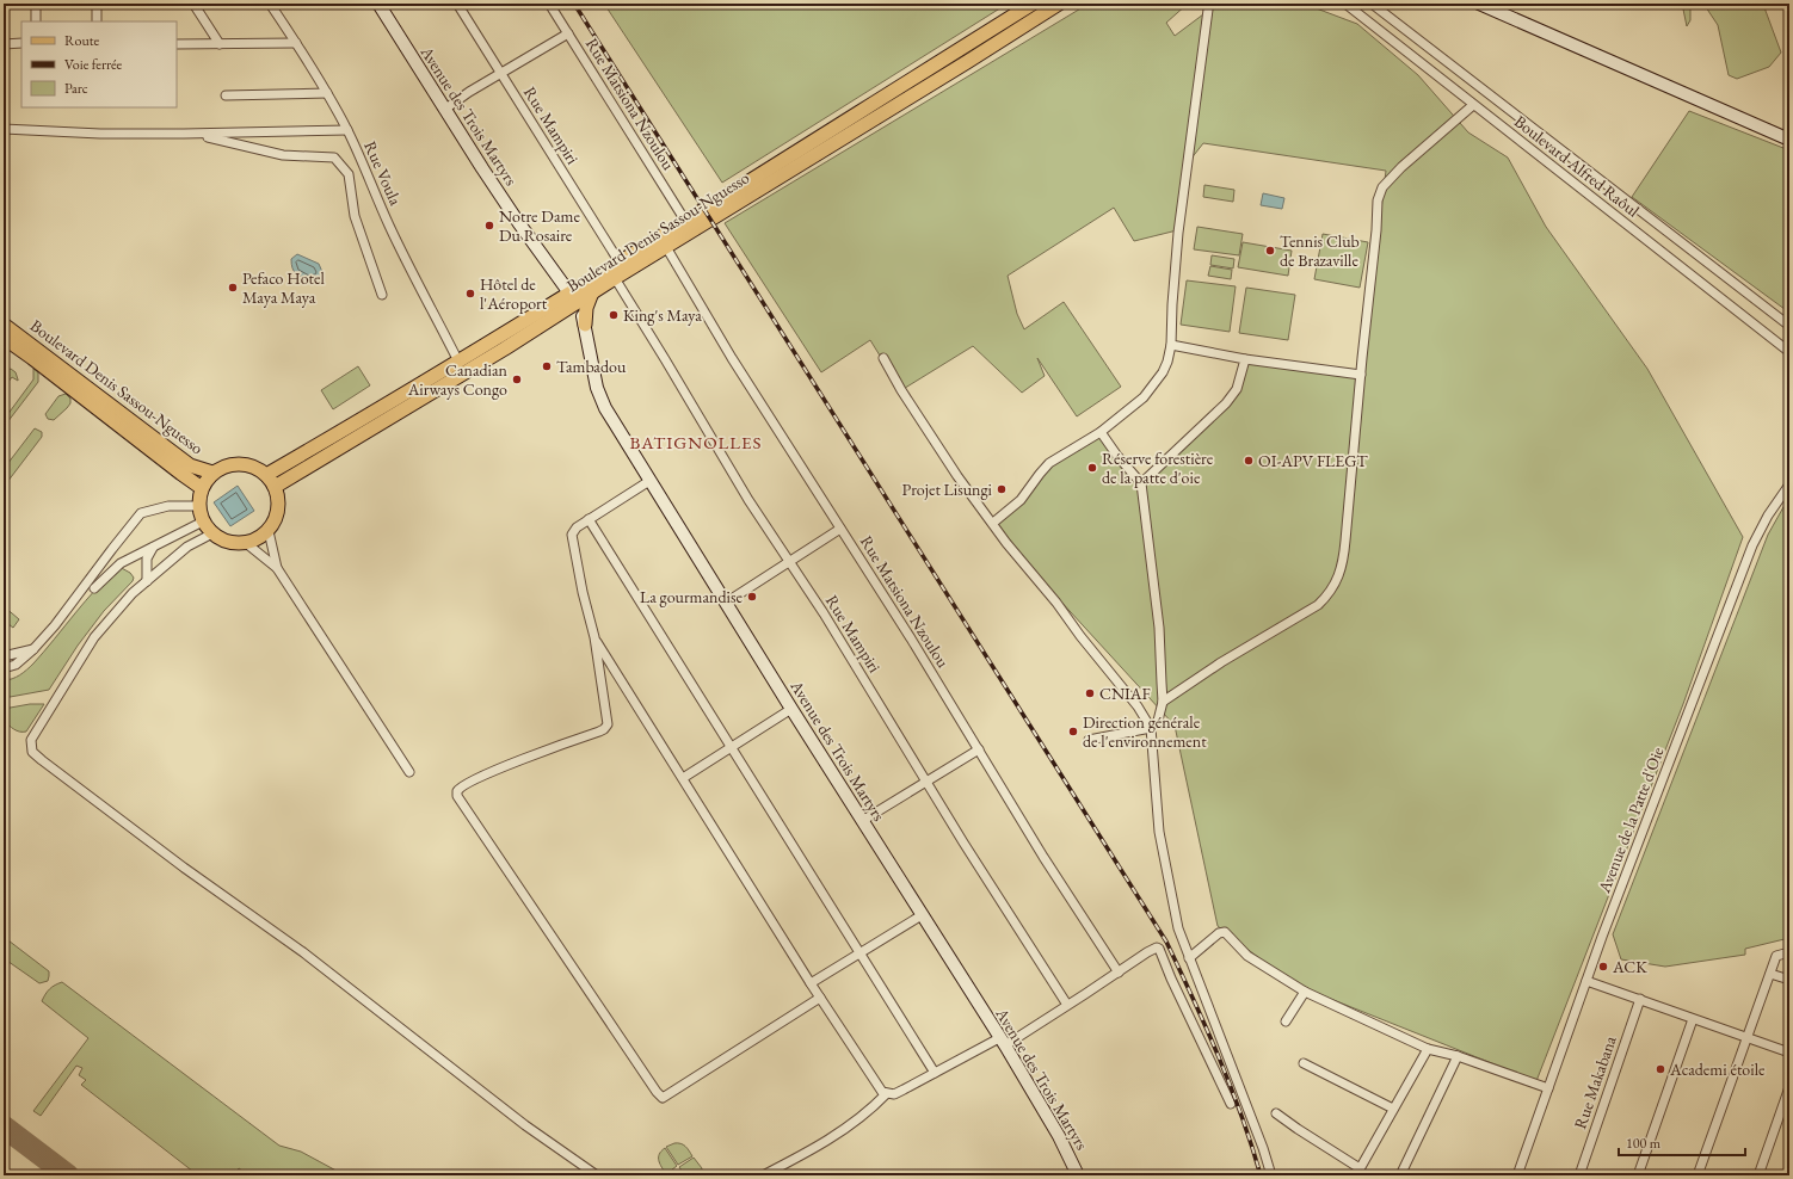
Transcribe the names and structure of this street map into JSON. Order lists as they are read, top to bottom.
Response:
{
  "streets": {
    "main road": ["Avenue des Trois Martyrs", "Boulevard Denis Sassou-Nguesso"],
    "street": [
      "Rue Matsiona Nzoulou",
      "Rue Mampiri",
      "Boulevard Alfred Raôul",
      "Rue Voula",
      "Avenue de la Patte d'Oie",
      "Rue Makabana"
    ]
  },
  "crossings": [
    ["Rue Matsiona Nzoulou", "Boulevard Denis Sassou-Nguesso"],
    ["Avenue des Trois Martyrs", "Boulevard Denis Sassou-Nguesso"],
    ["Rue Mampiri", "Boulevard Denis Sassou-Nguesso"],
    ["Rue Voula", "Boulevard Denis Sassou-Nguesso"]
  ],
  "districts": ["BATIGNOLLES"],
  "places": [
    "Notre Dame Du Rosaire",
    "Tennis Club de Brazaville",
    "Pefaco Hotel Maya Maya",
    "Hôtel de l'Aéroport",
    "King's Maya",
    "Tambadou",
    "Canadian Airways Congo",
    "OI-APV FLEGT",
    "Réserve forestière de la patte d'oie",
    "Projet Lisungi",
    "La gourmandise",
    "CNIAF",
    "Direction générale de l'environnement",
    "ACK",
    "Academi étoile"
  ],
  "legend": ["Route", "Voie ferrée", "Parc"],
  "scale_bar": "100 m"
}
